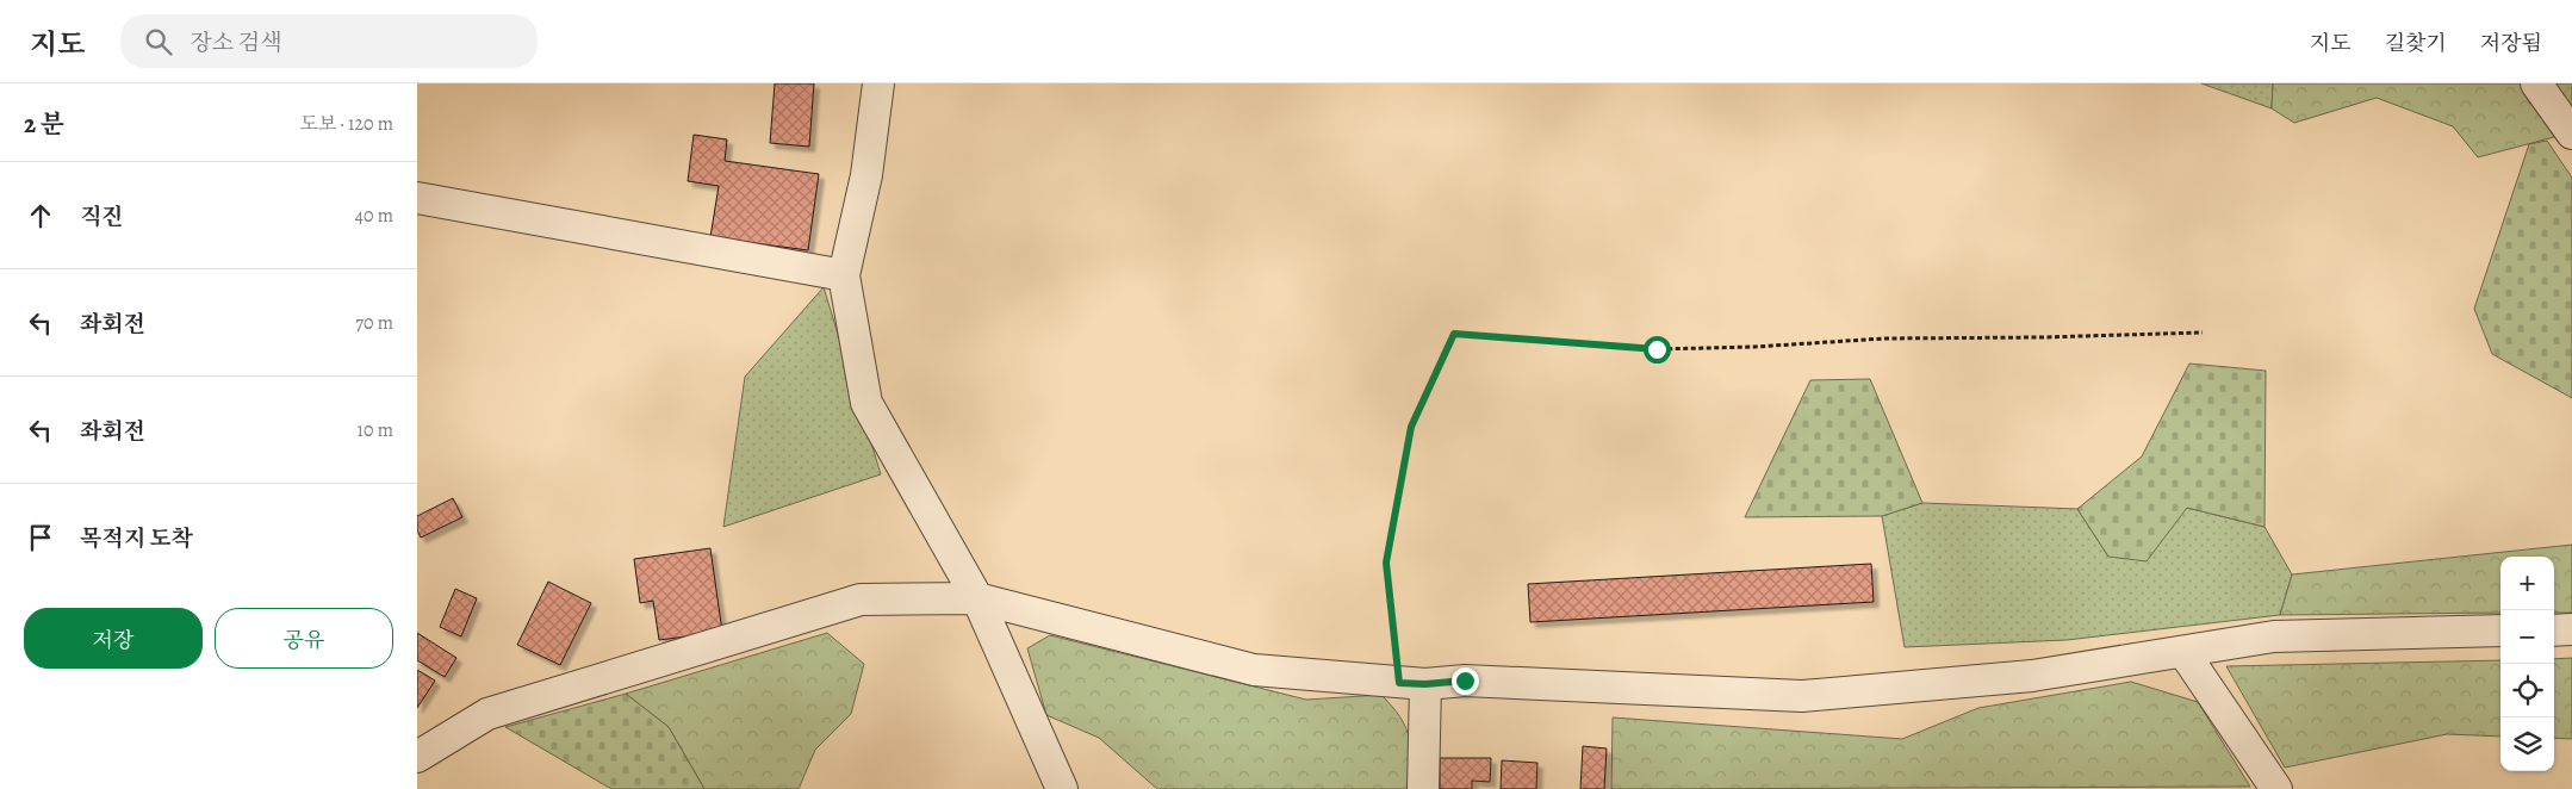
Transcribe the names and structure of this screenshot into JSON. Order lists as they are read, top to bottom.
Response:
{
  "page": {
    "header": "지도",
    "search": "장소 검색",
    "nav": ["지도", "길찾기", "저장됨"],
    "heading": ["2 분", "도보 · 120 m"],
    "list": [
      ["직진", "40 m"],
      ["좌회전", "70 m"],
      ["좌회전", "10 m"],
      "목적지 도착"
    ],
    "map_buttons": ["+", "−"],
    "buttons": ["저장", "공유"]
  }
}
